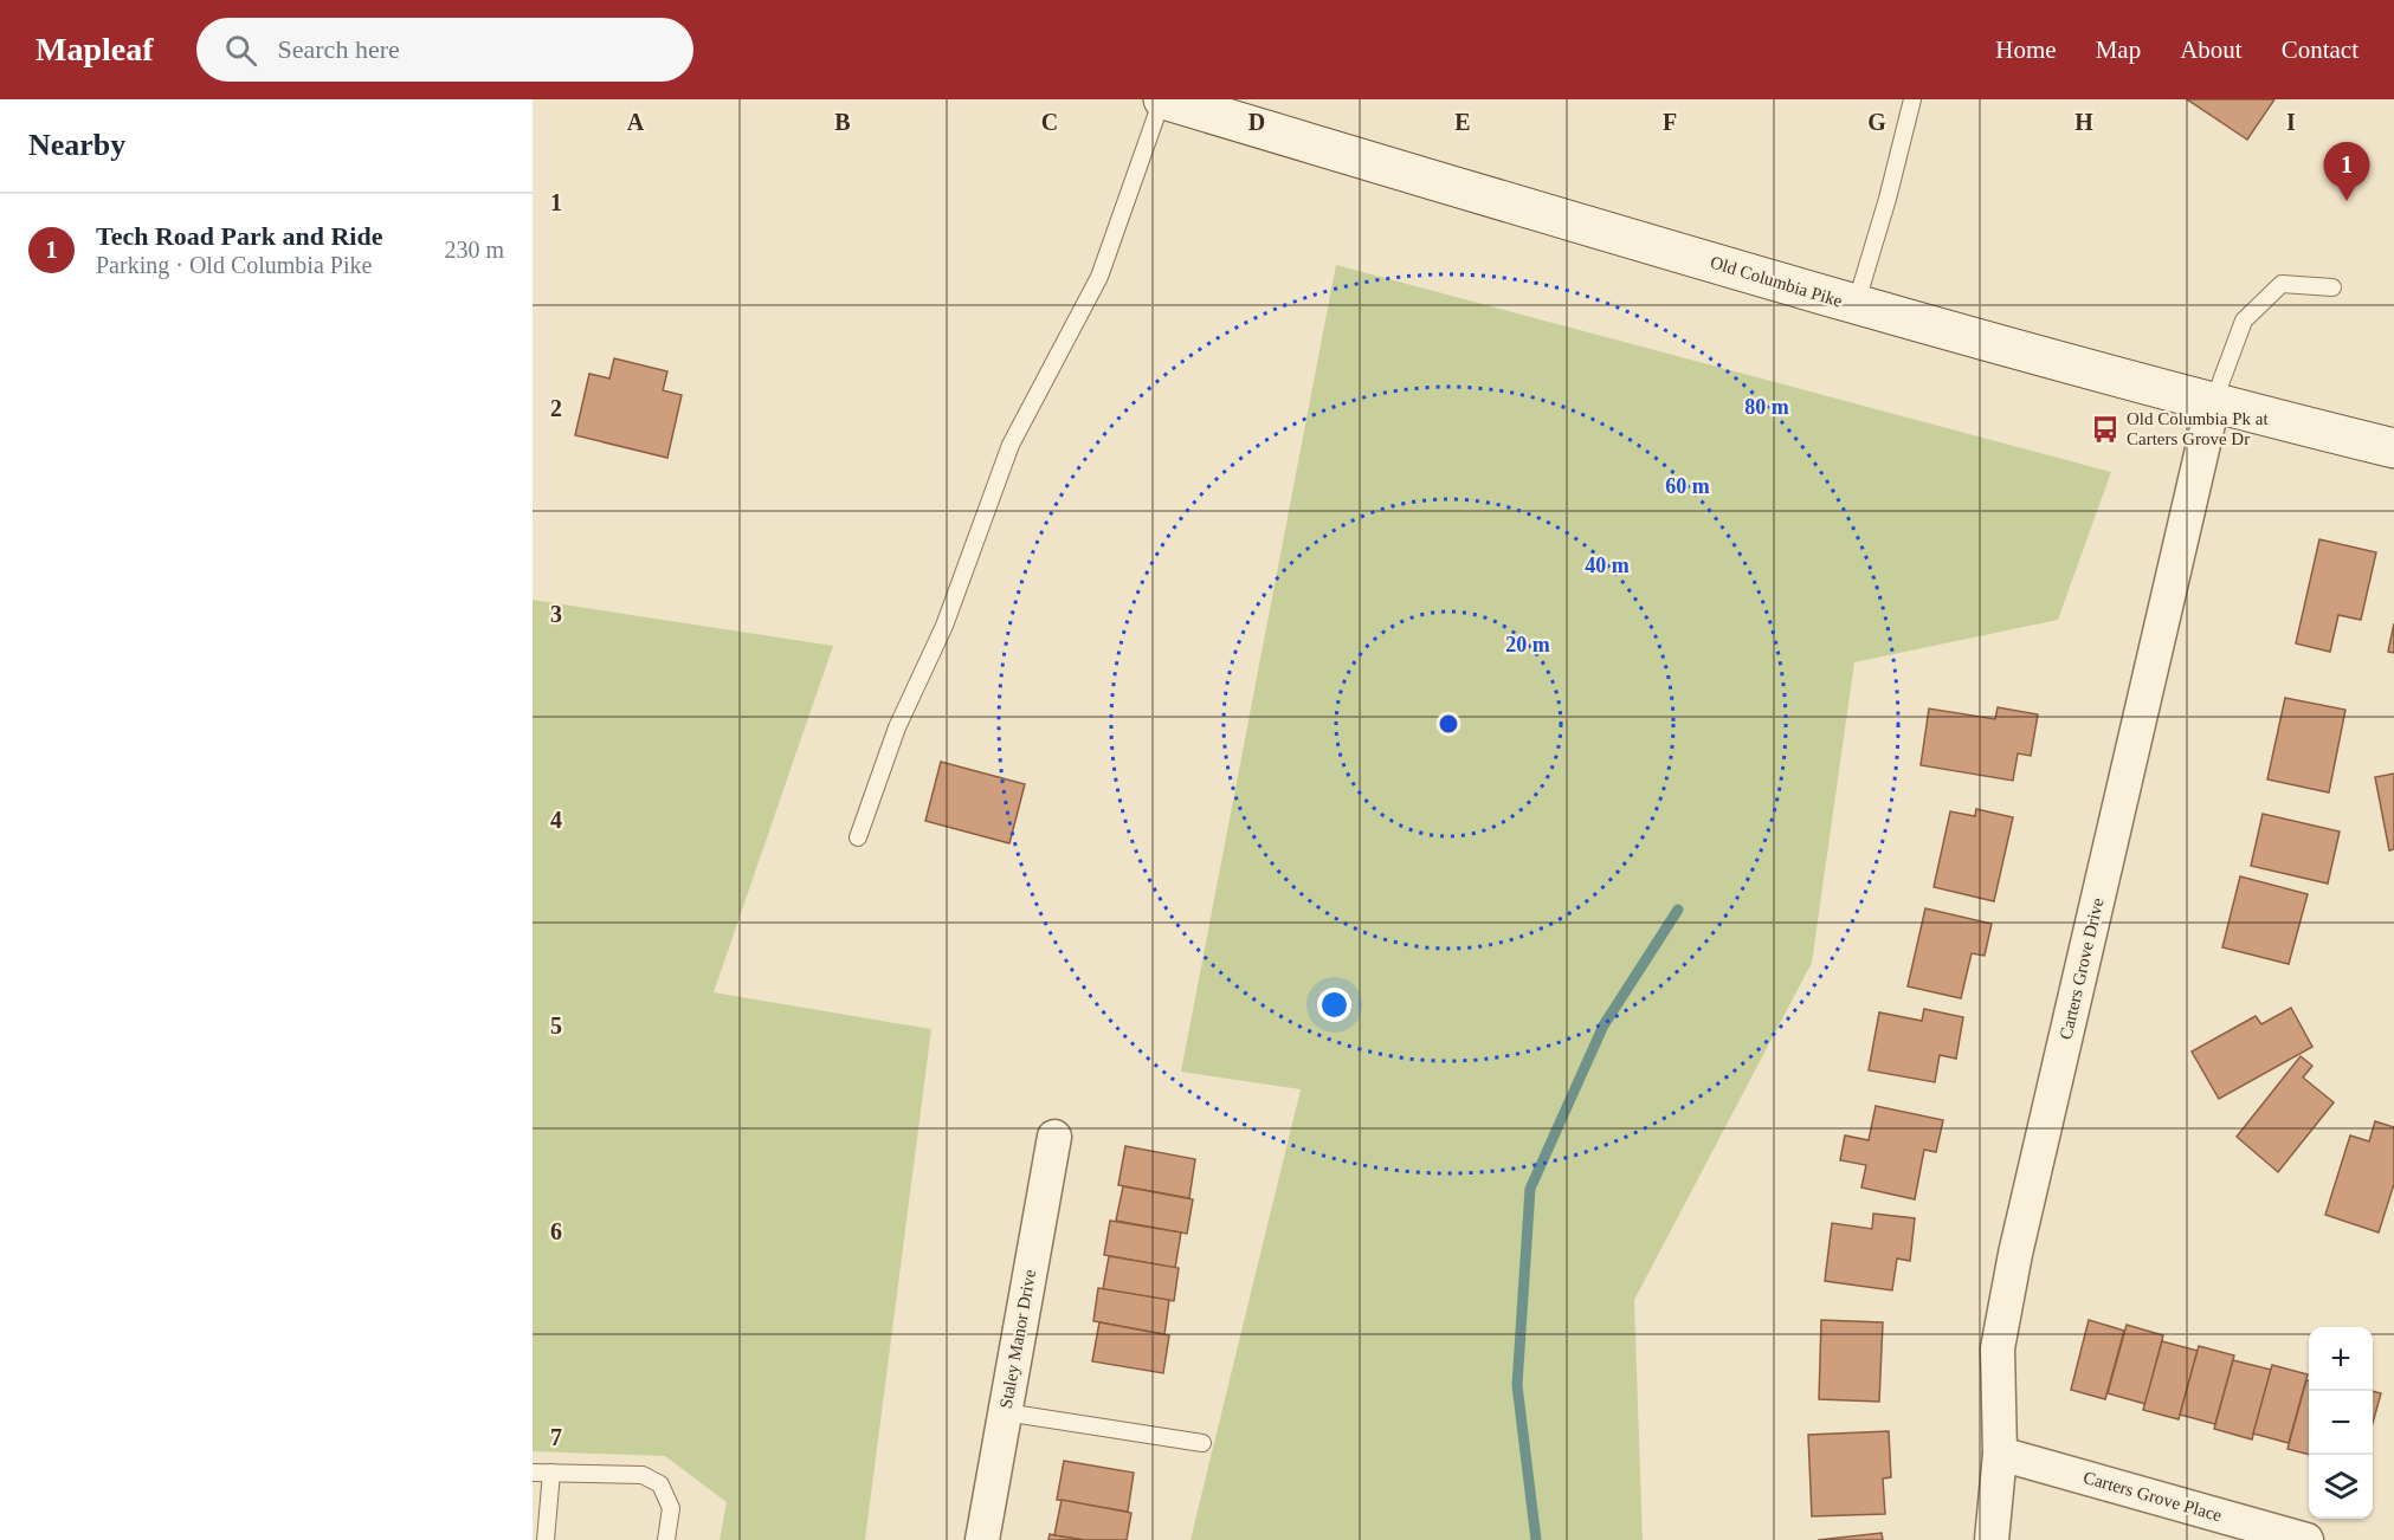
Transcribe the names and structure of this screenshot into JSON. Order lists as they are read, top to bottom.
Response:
{
  "streets": {
    "main road": ["Old Columbia Pike"],
    "street": ["Carters Grove Drive", "Staley Manor Drive", "Carters Grove Place"]
  },
  "crossings": [
    ["Old Columbia Pike", "Carters Grove Drive"],
    ["Carters Grove Drive", "Carters Grove Place"]
  ],
  "places": {
    "bus stop": ["Old Columbia Pk at Carters Grove Dr"]
  },
  "page": {
    "header": "Mapleaf",
    "search": "Search here",
    "nav": [
      "Home",
      "Map",
      "About",
      "Contact"
    ],
    "heading": "Nearby",
    "pins": "1",
    "list": [
      {
        "mark": "1",
        "name": "Tech Road Park and Ride",
        "note": "Parking · Old Columbia Pike",
        "value": "230 m"
      }
    ],
    "map_buttons": ["+", "−"]
  },
  "grid": {
    "columns": [
      "A",
      "B",
      "C",
      "D",
      "E",
      "F",
      "G",
      "H",
      "I"
    ],
    "rows": [
      "1",
      "2",
      "3",
      "4",
      "5",
      "6",
      "7"
    ]
  },
  "rings": [
    "80 m",
    "60 m",
    "40 m",
    "20 m"
  ]
}
